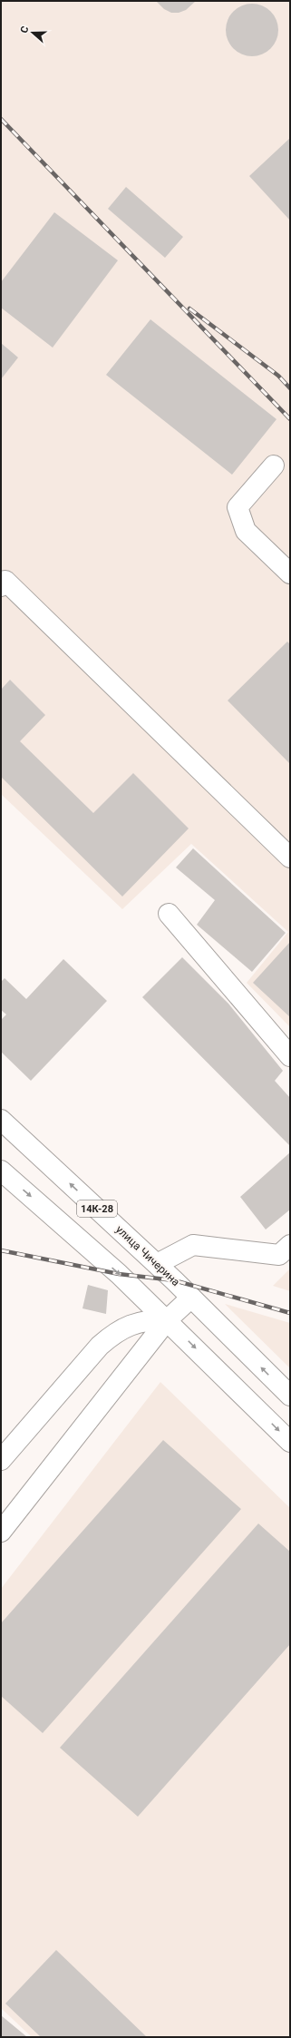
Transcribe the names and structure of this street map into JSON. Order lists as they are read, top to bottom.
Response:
{
  "streets": {
    "main road": ["14К-28", "улица Чичерина"]
  },
  "north": "left"
}
